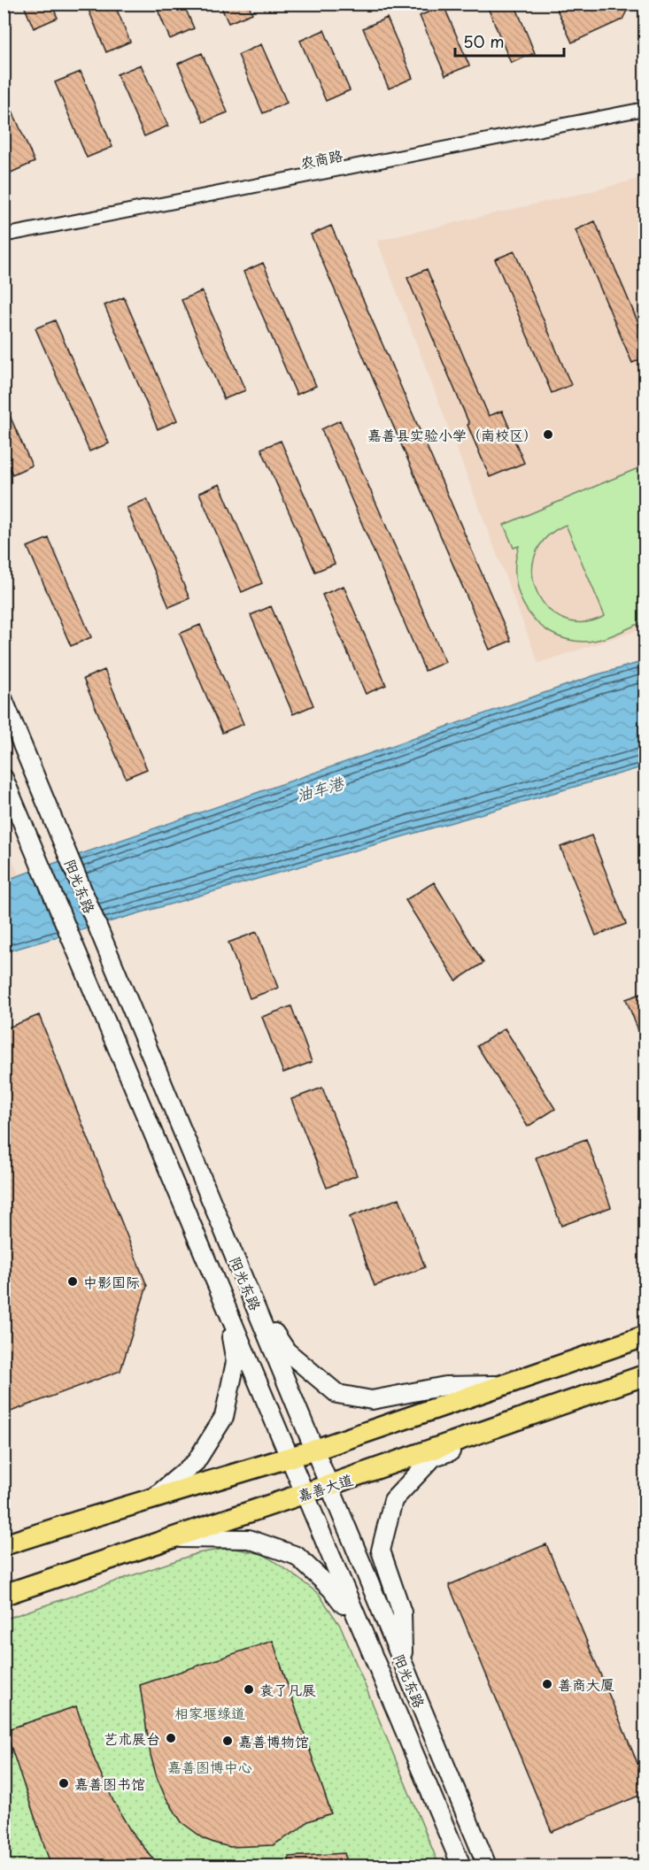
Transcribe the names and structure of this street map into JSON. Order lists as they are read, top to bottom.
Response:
{
  "streets": {
    "main road": ["阳光东路", "嘉善大道"],
    "street": ["农商路"]
  },
  "crossings": [
    ["阳光东路", "嘉善大道"]
  ],
  "water": ["油车港"],
  "parks": ["相家堰绿道", "嘉善图博中心"],
  "places": [
    "嘉善县实验小学（南校区）",
    "中影国际",
    "善商大厦",
    "袁了凡展",
    "艺术展台",
    "嘉善博物馆",
    "嘉善图书馆"
  ],
  "scale_bar": "50 m"
}
